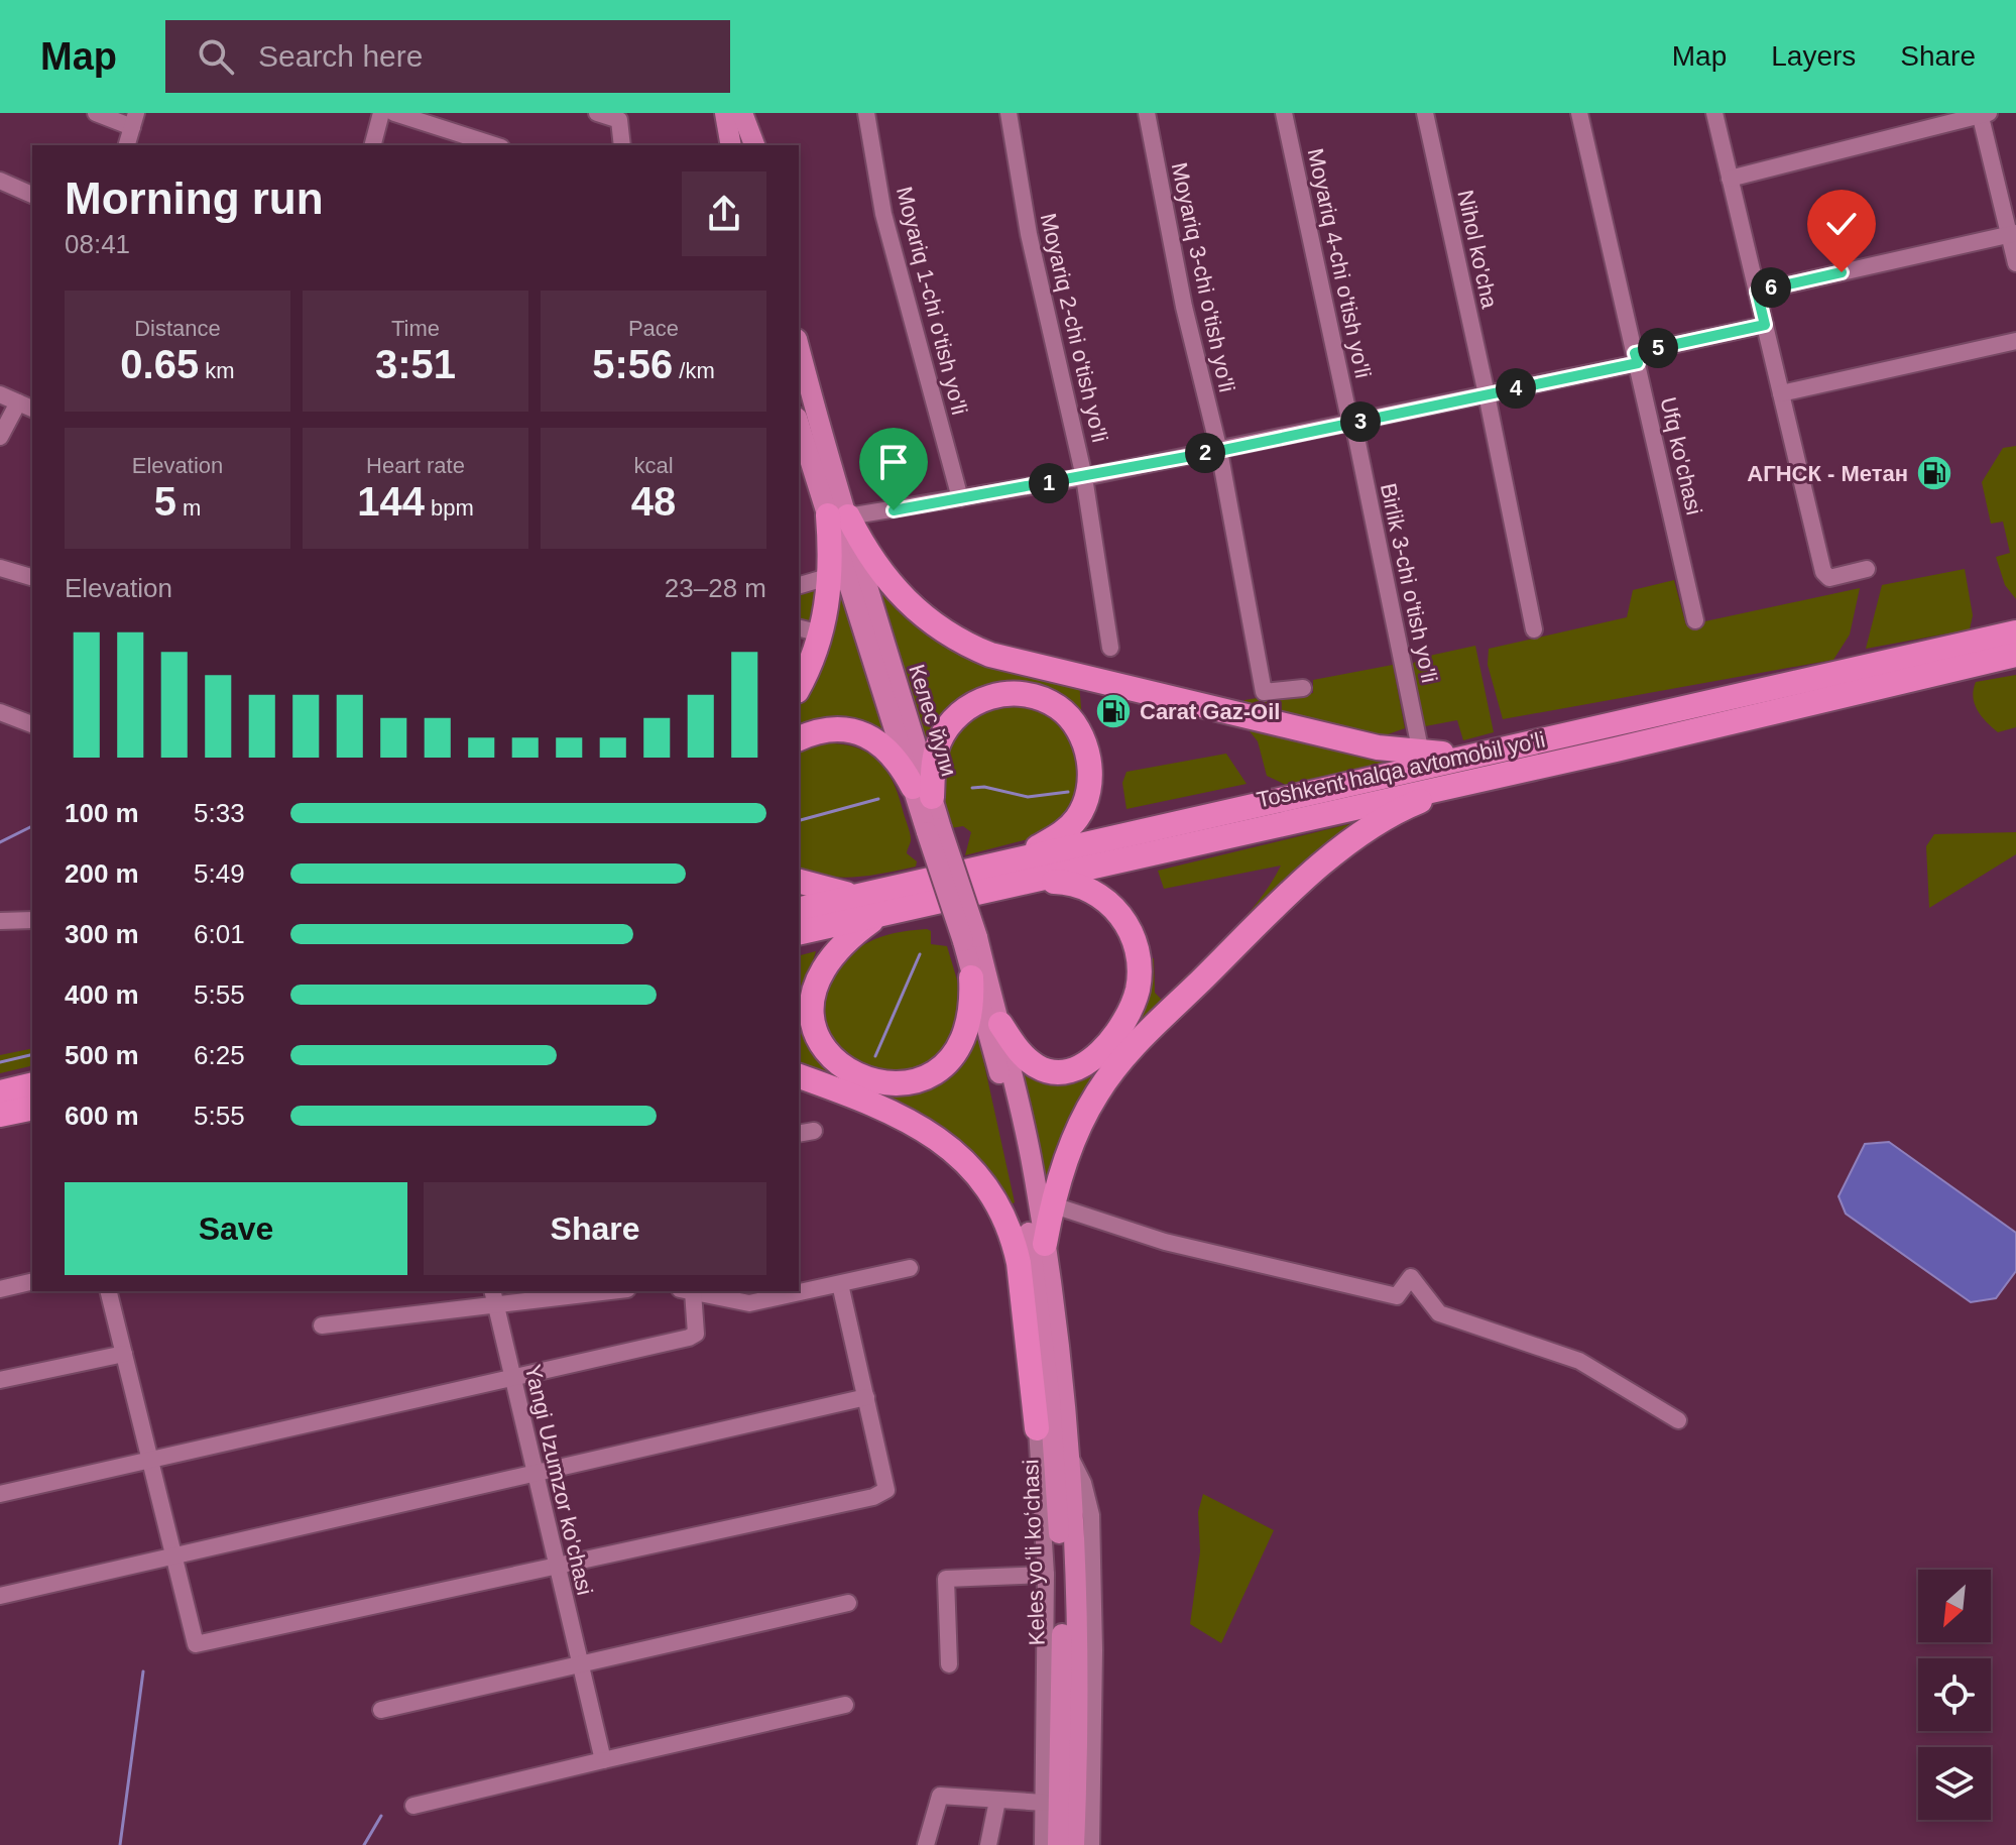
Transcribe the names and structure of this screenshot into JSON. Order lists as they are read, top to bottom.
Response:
{
  "streets": {
    "highway": ["Toshkent halqa avtomobil yo'li"],
    "main road": ["Келес йули", "Keles yoʻli koʻchasi"],
    "street": [
      "Nihol ko'cha",
      "Moyariq 4-chi o'tish yo'li",
      "Moyariq 3-chi o'tish yo'li",
      "Moyariq 1-chi o'tish yo'li",
      "Moyariq 2-chi o'tish yo'li",
      "Ufq ko'chasi",
      "Birlik 3-chi o'tish yo'li",
      "Yangi Uzumzor ko'chasi"
    ]
  },
  "crossings": [
    ["Moyariq 4-chi o'tish yo'li", "Birlik 3-chi o'tish yo'li"]
  ],
  "places": {
    "fuel station": ["АГНСК - Метан", "Carat Gaz-Oil"]
  },
  "north": "bottom left",
  "page": {
    "header": "Map",
    "search": "Search here",
    "nav": ["Map", "Layers", "Share"],
    "heading": ["Morning run", "08:41"],
    "pins": [
      "6",
      "5",
      "4",
      "3",
      "2",
      "1"
    ],
    "stats": [
      ["Distance", "0.65 km"],
      ["Time", "3:51"],
      ["Pace", "5:56 /km"],
      ["Elevation", "5 m"],
      ["Heart rate", "144 bpm"],
      ["kcal", "48"]
    ],
    "chart": ["Elevation", "23–28 m"],
    "list": [
      {
        "name": "100 m",
        "note": "5:33"
      },
      {
        "name": "200 m",
        "note": "5:49"
      },
      {
        "name": "300 m",
        "note": "6:01"
      },
      {
        "name": "400 m",
        "note": "5:55"
      },
      {
        "name": "500 m",
        "note": "6:25"
      },
      {
        "name": "600 m",
        "note": "5:55"
      }
    ],
    "buttons": ["Save", "Share"]
  }
}
